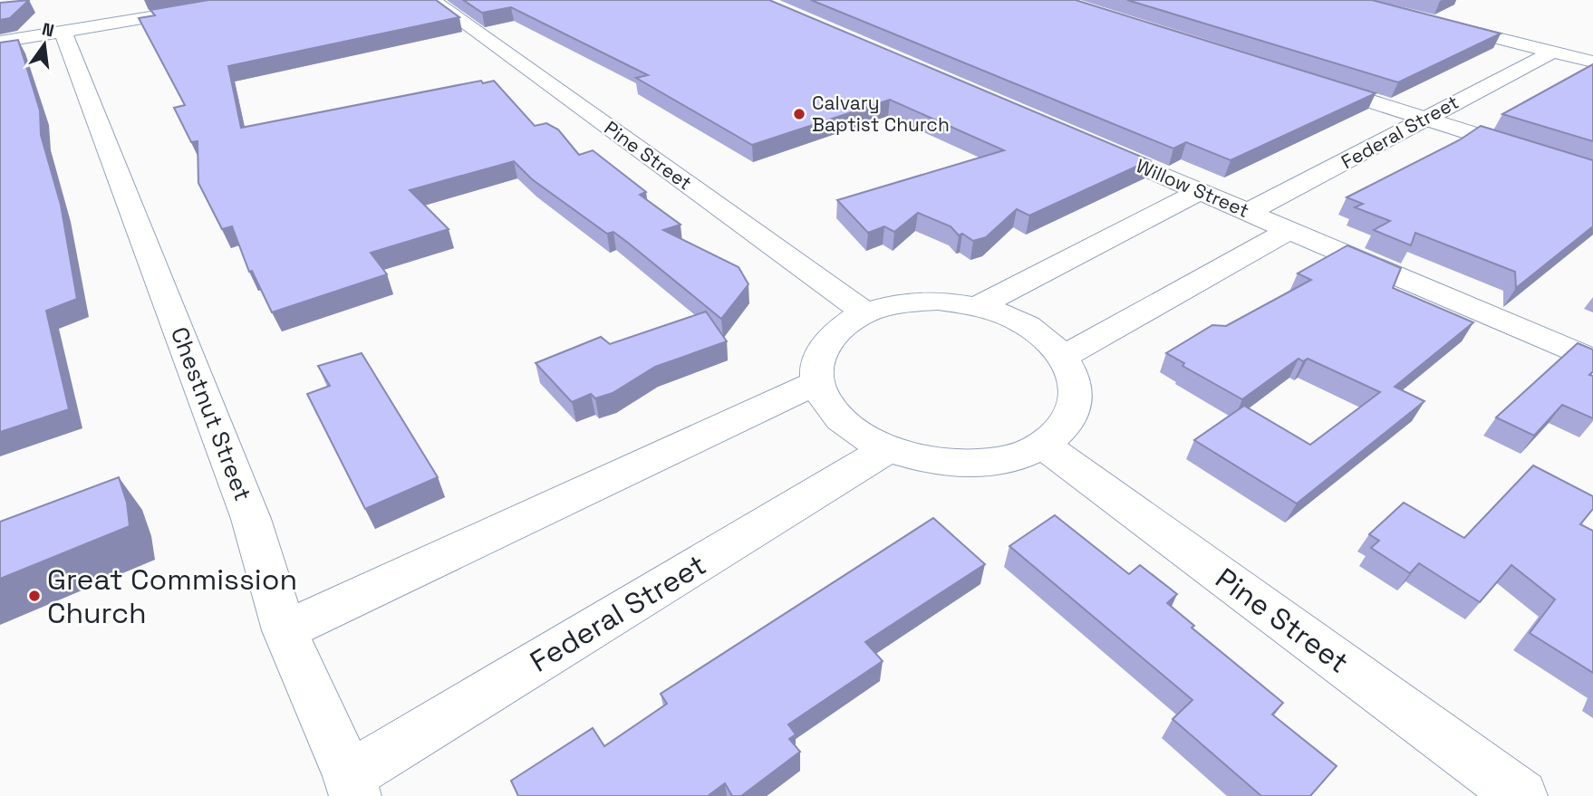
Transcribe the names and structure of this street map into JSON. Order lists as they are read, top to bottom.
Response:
{
  "streets": {
    "street": [
      "Federal Street",
      "Pine Street",
      "Willow Street",
      "Chestnut Street"
    ]
  },
  "crossings": [
    ["Federal Street", "Pine Street"],
    ["Federal Street", "Willow Street"],
    ["Federal Street", "Chestnut Street"]
  ],
  "places": ["Calvary Baptist Church", "Great Commission Church"],
  "north": "top"
}
